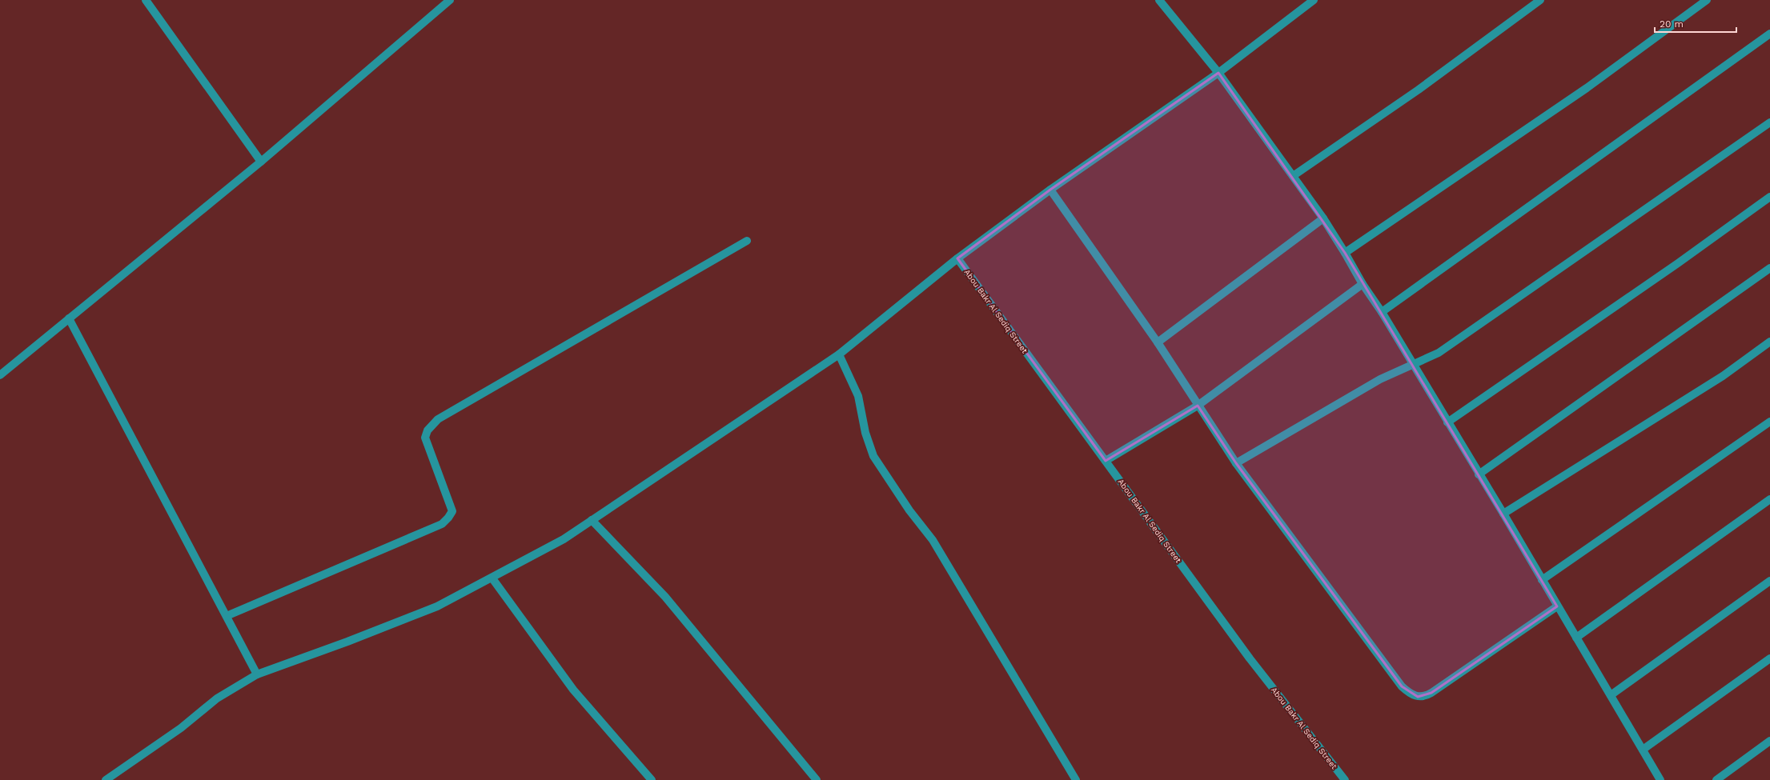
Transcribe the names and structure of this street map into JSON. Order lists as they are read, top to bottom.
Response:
{
  "streets": {
    "street": ["Abou Bakr Al Sediq Street"]
  },
  "scale_bar": "20 m"
}
